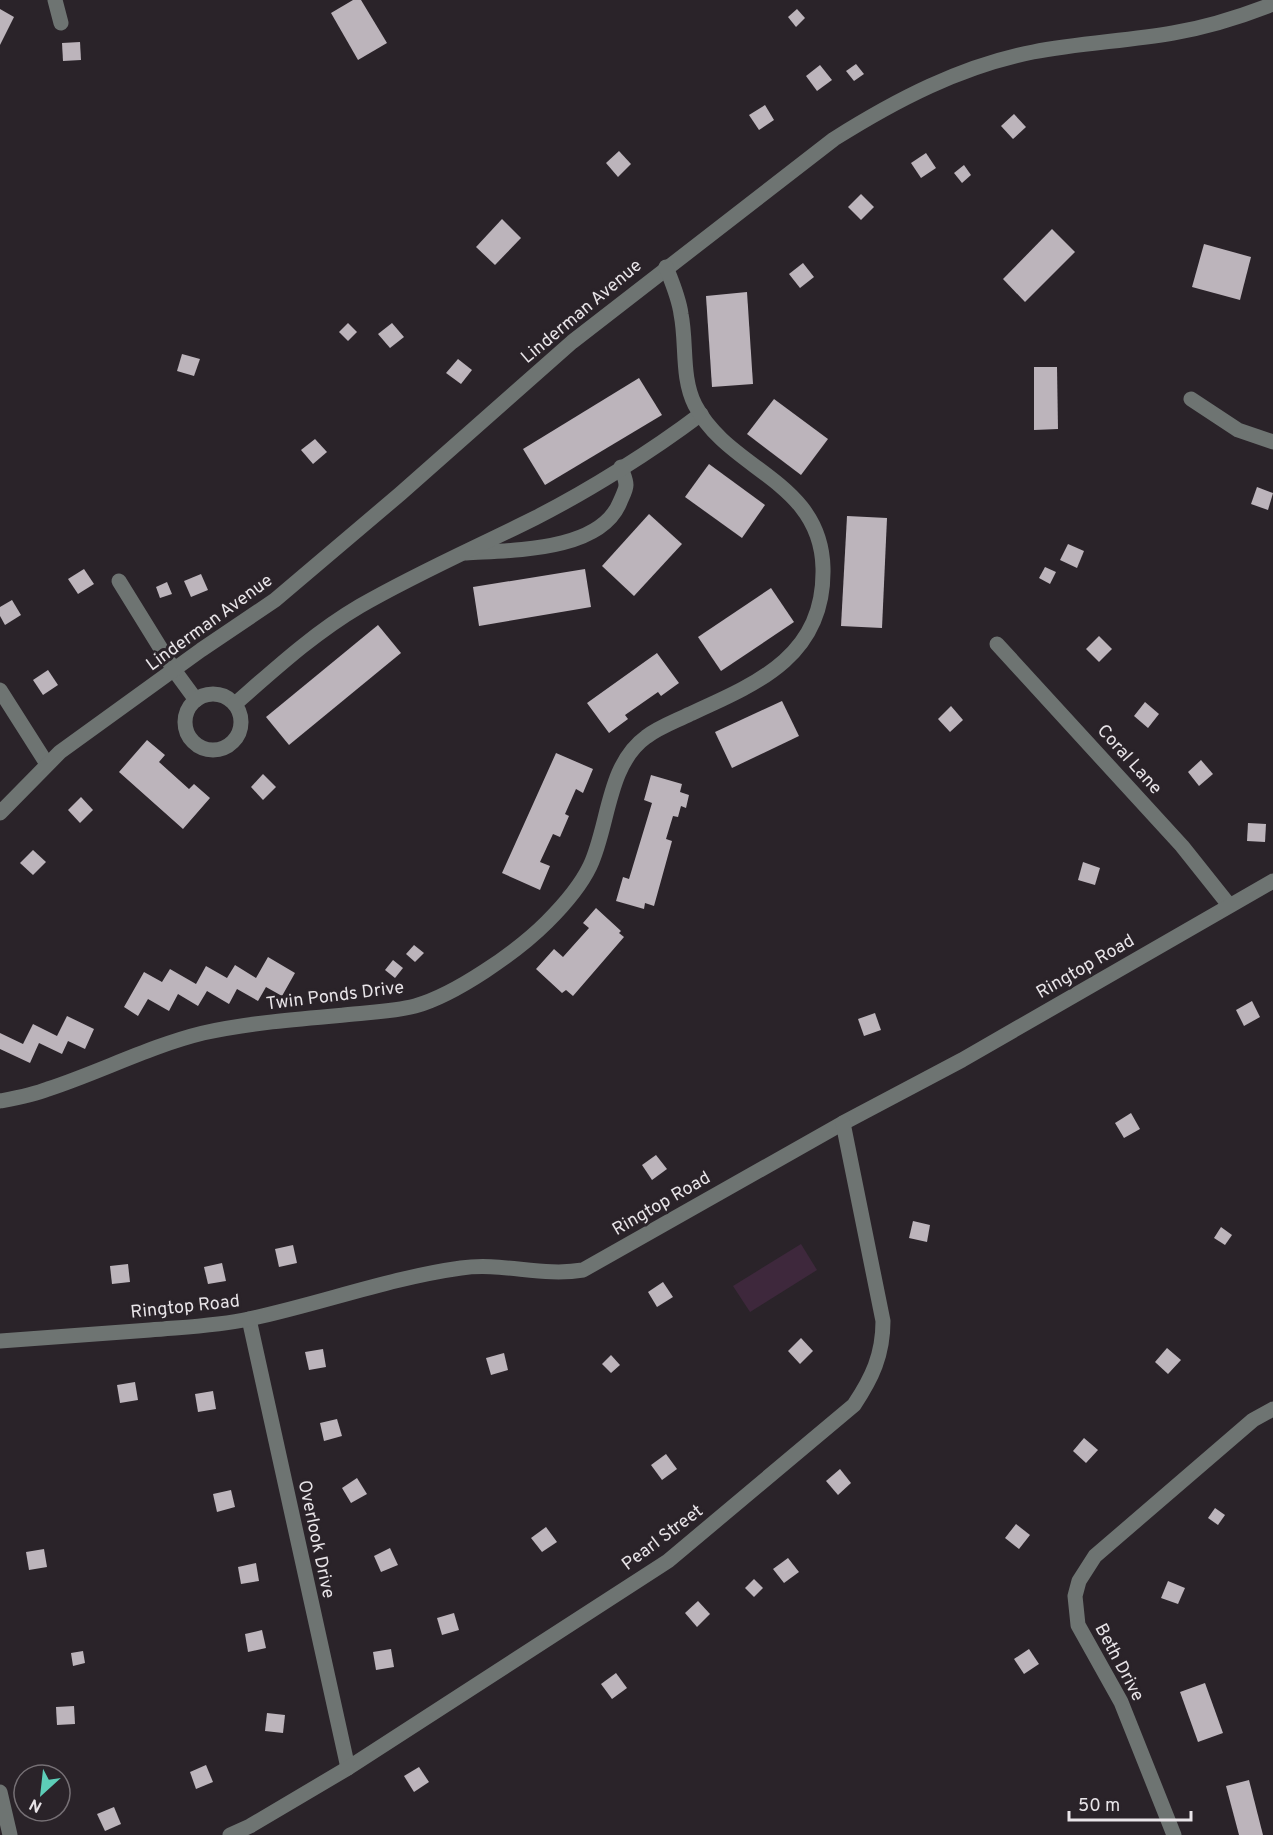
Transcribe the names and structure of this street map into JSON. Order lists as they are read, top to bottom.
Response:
{
  "streets": {
    "street": [
      "Linderman Avenue",
      "Coral Lane",
      "Ringtop Road",
      "Twin Ponds Drive",
      "Pearl Street",
      "Overlook Drive",
      "Beth Drive"
    ]
  },
  "crossings": [
    ["Linderman Avenue", "Twin Ponds Drive"],
    ["Coral Lane", "Ringtop Road"],
    ["Ringtop Road", "Pearl Street"],
    ["Ringtop Road", "Overlook Drive"],
    ["Pearl Street", "Overlook Drive"]
  ],
  "scale_bar": "50 m",
  "north": "bottom left"
}
